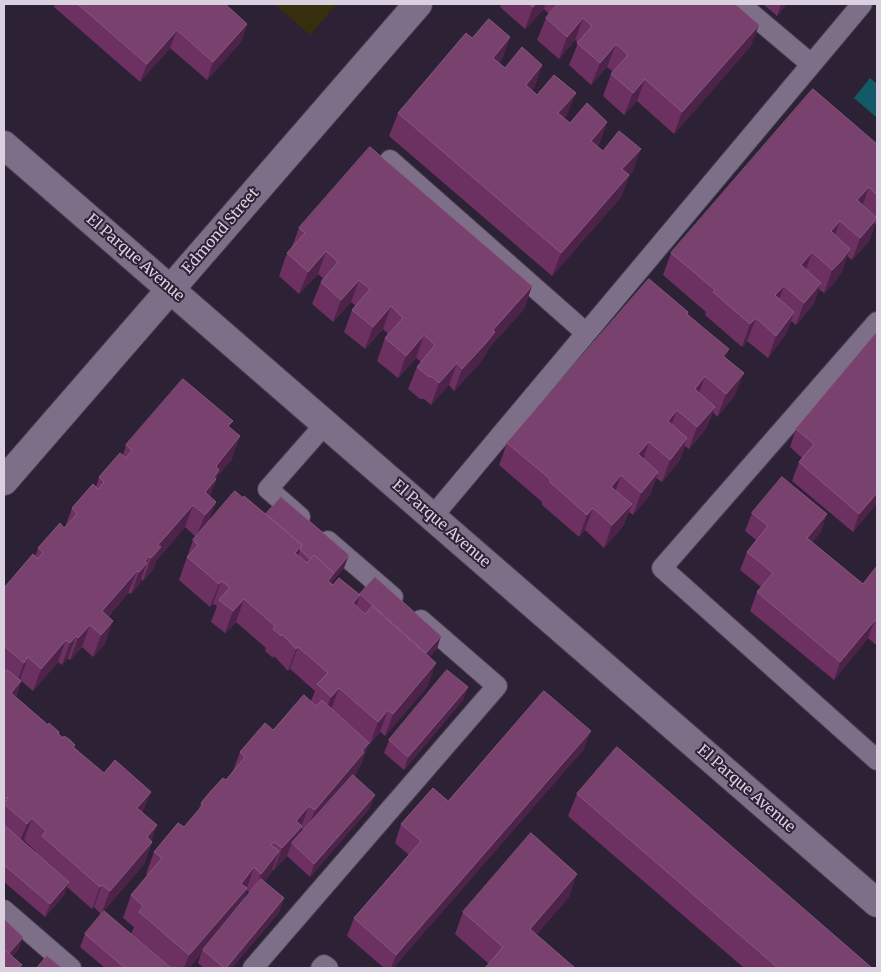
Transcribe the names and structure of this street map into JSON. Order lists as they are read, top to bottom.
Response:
{
  "streets": {
    "street": ["Edmond Street", "El Parque Avenue"]
  },
  "crossings": [
    ["Edmond Street", "El Parque Avenue"]
  ]
}
